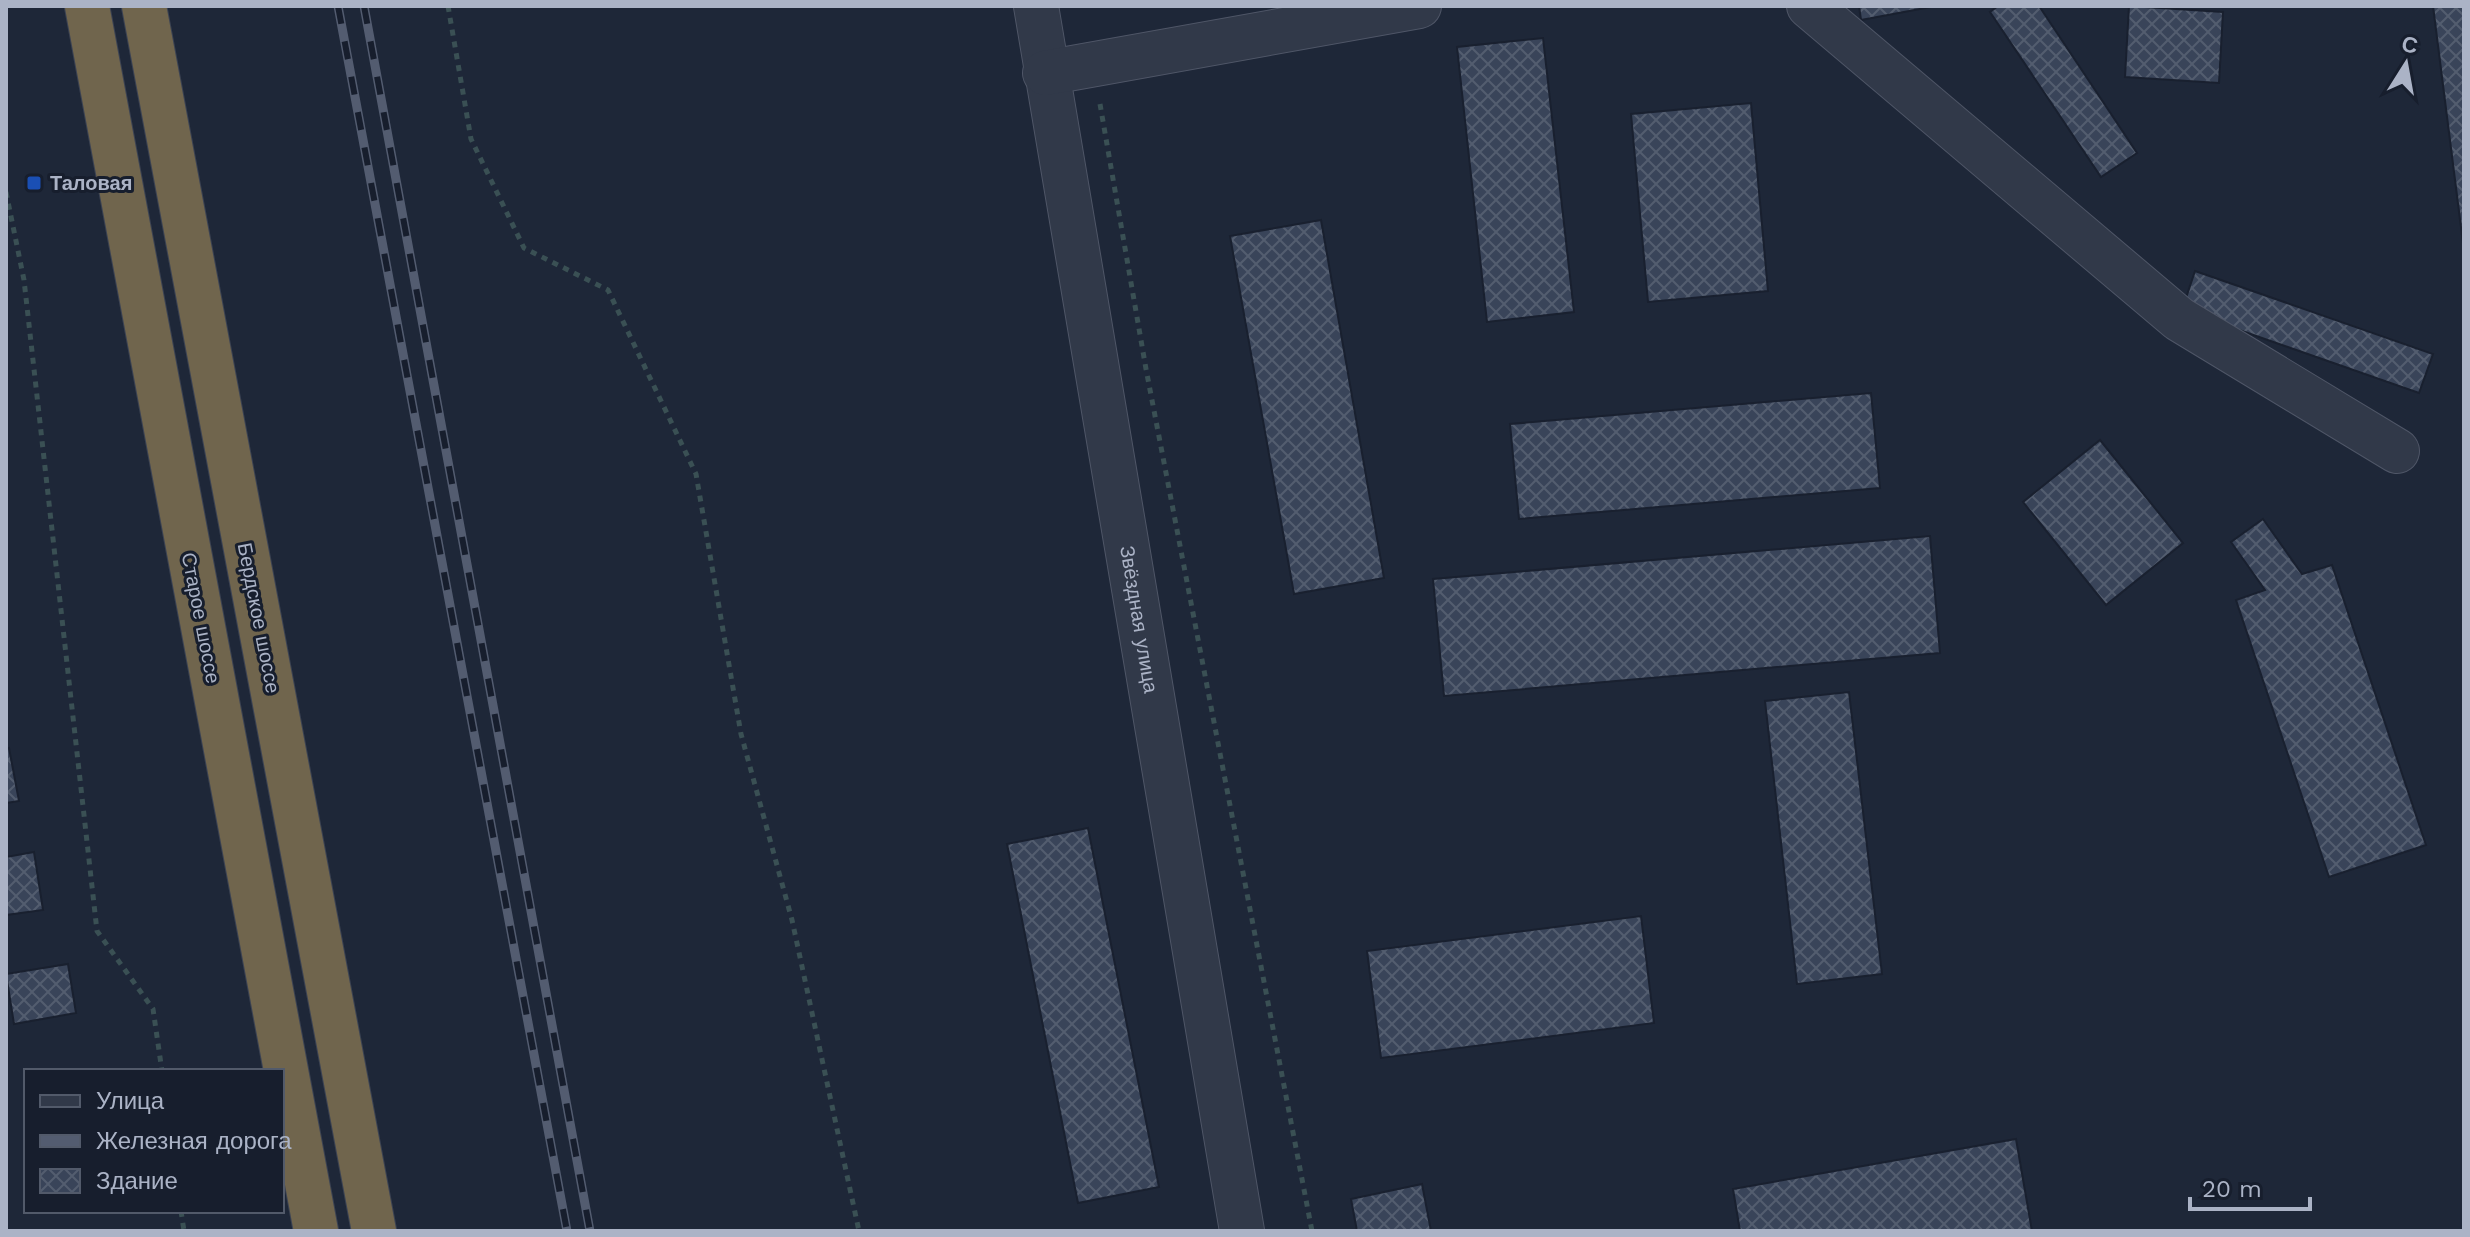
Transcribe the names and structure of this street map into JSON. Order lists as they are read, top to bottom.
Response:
{
  "streets": {
    "highway": ["Старое шоссе", "Бердское шоссе"],
    "street": ["Звёздная улица"]
  },
  "places": {
    "transit": ["Таловая"]
  },
  "legend": ["Улица", "Железная дорога", "Здание"],
  "scale_bar": "20 m",
  "north": "top"
}
